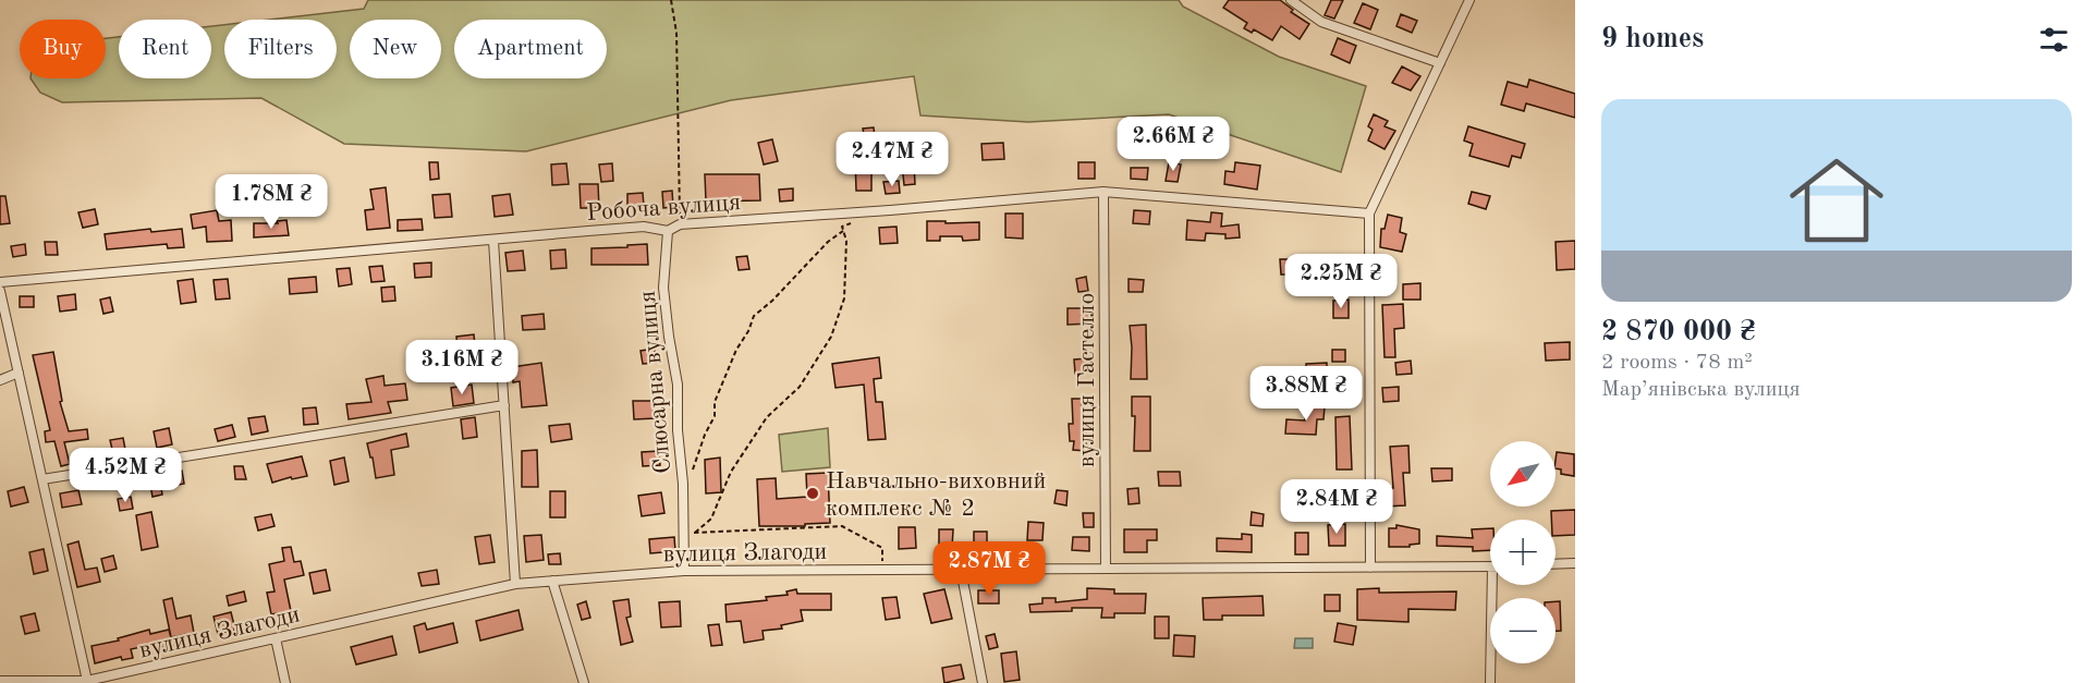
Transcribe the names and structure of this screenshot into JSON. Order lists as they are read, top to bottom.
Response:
{
  "streets": {
    "street": [
      "Робоча вулиця",
      "вулиця Гастелло",
      "Слюсарна вулиця",
      "вулиця Злагоди"
    ]
  },
  "crossings": [
    ["Робоча вулиця", "вулиця Гастелло"],
    ["Робоча вулиця", "Слюсарна вулиця"],
    ["вулиця Гастелло", "вулиця Злагоди"],
    ["Слюсарна вулиця", "вулиця Злагоди"]
  ],
  "places": ["Навчально-виховний комплекс № 2"],
  "north": "bottom left",
  "page": {
    "heading": "9 homes",
    "chip": [
      "Buy",
      "Rent",
      "Filters",
      "New",
      "Apartment"
    ],
    "list": [
      {
        "name": "2 870 000 ₴",
        "note": "2 rooms · 78 m² · Мар’янівська вулиця"
      }
    ],
    "price": [
      "2.66M ₴",
      "2.47M ₴",
      "1.78M ₴",
      "2.25M ₴",
      "3.16M ₴",
      "3.88M ₴",
      "4.52M ₴",
      "2.84M ₴",
      "2.87M ₴"
    ],
    "map_buttons": ["+", "−"]
  }
}
